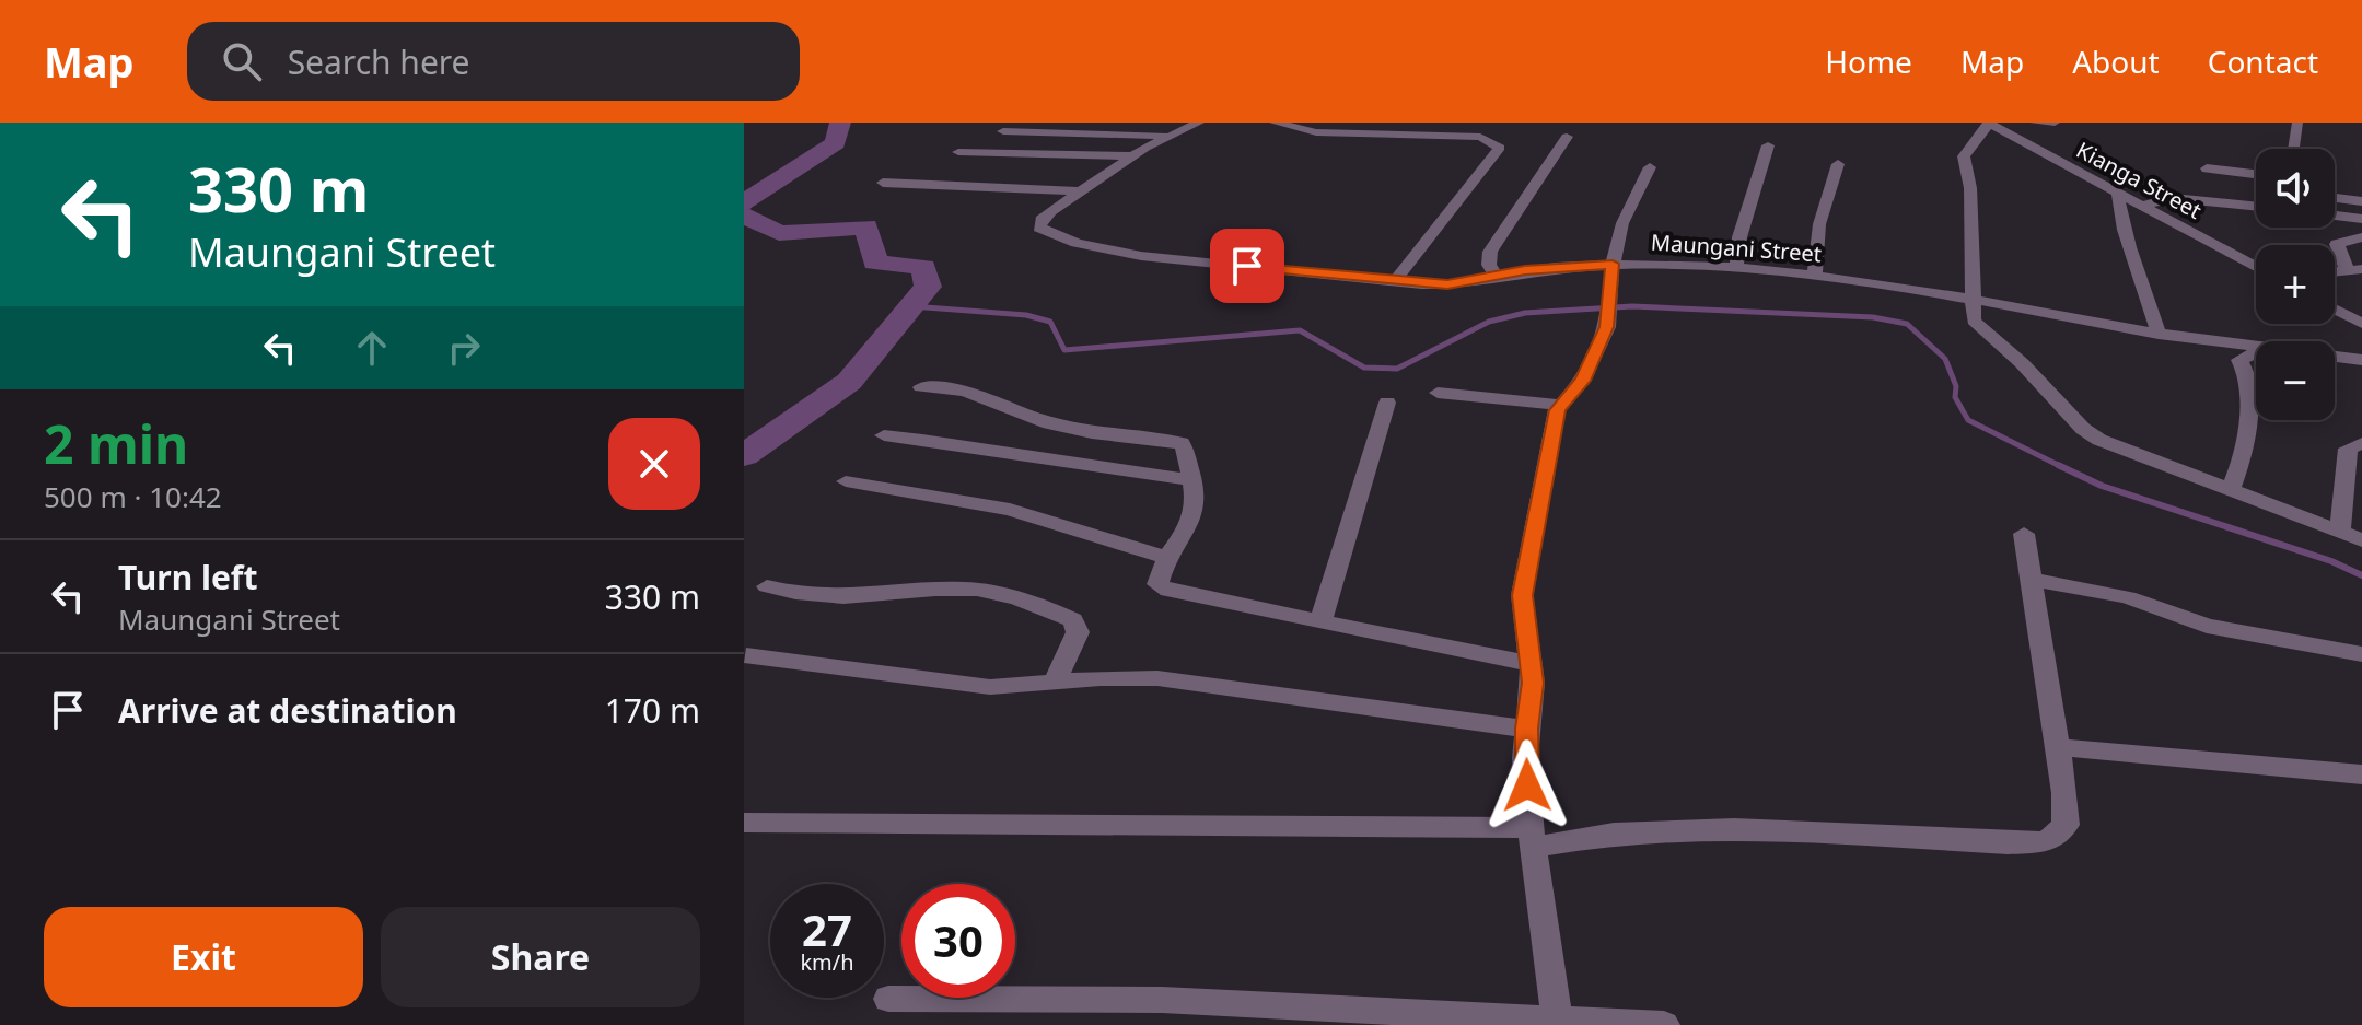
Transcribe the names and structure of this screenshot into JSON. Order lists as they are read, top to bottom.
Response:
{
  "streets": {
    "street": ["Kianga Street", "Maungani Street"]
  },
  "page": {
    "header": "Map",
    "search": "Search here",
    "nav": [
      "Home",
      "Map",
      "About",
      "Contact"
    ],
    "turn": ["330 m", "Maungani Street"],
    "map_buttons": ["+", "−"],
    "heading": ["2 min", "500 m · 10:42"],
    "list": [
      {
        "name": "Turn left",
        "note": "Maungani Street",
        "value": "330 m"
      },
      {
        "name": "Arrive at destination",
        "value": "170 m"
      }
    ],
    "speed": "27 km/h",
    "limit": "30",
    "buttons": ["Exit", "Share"]
  }
}
